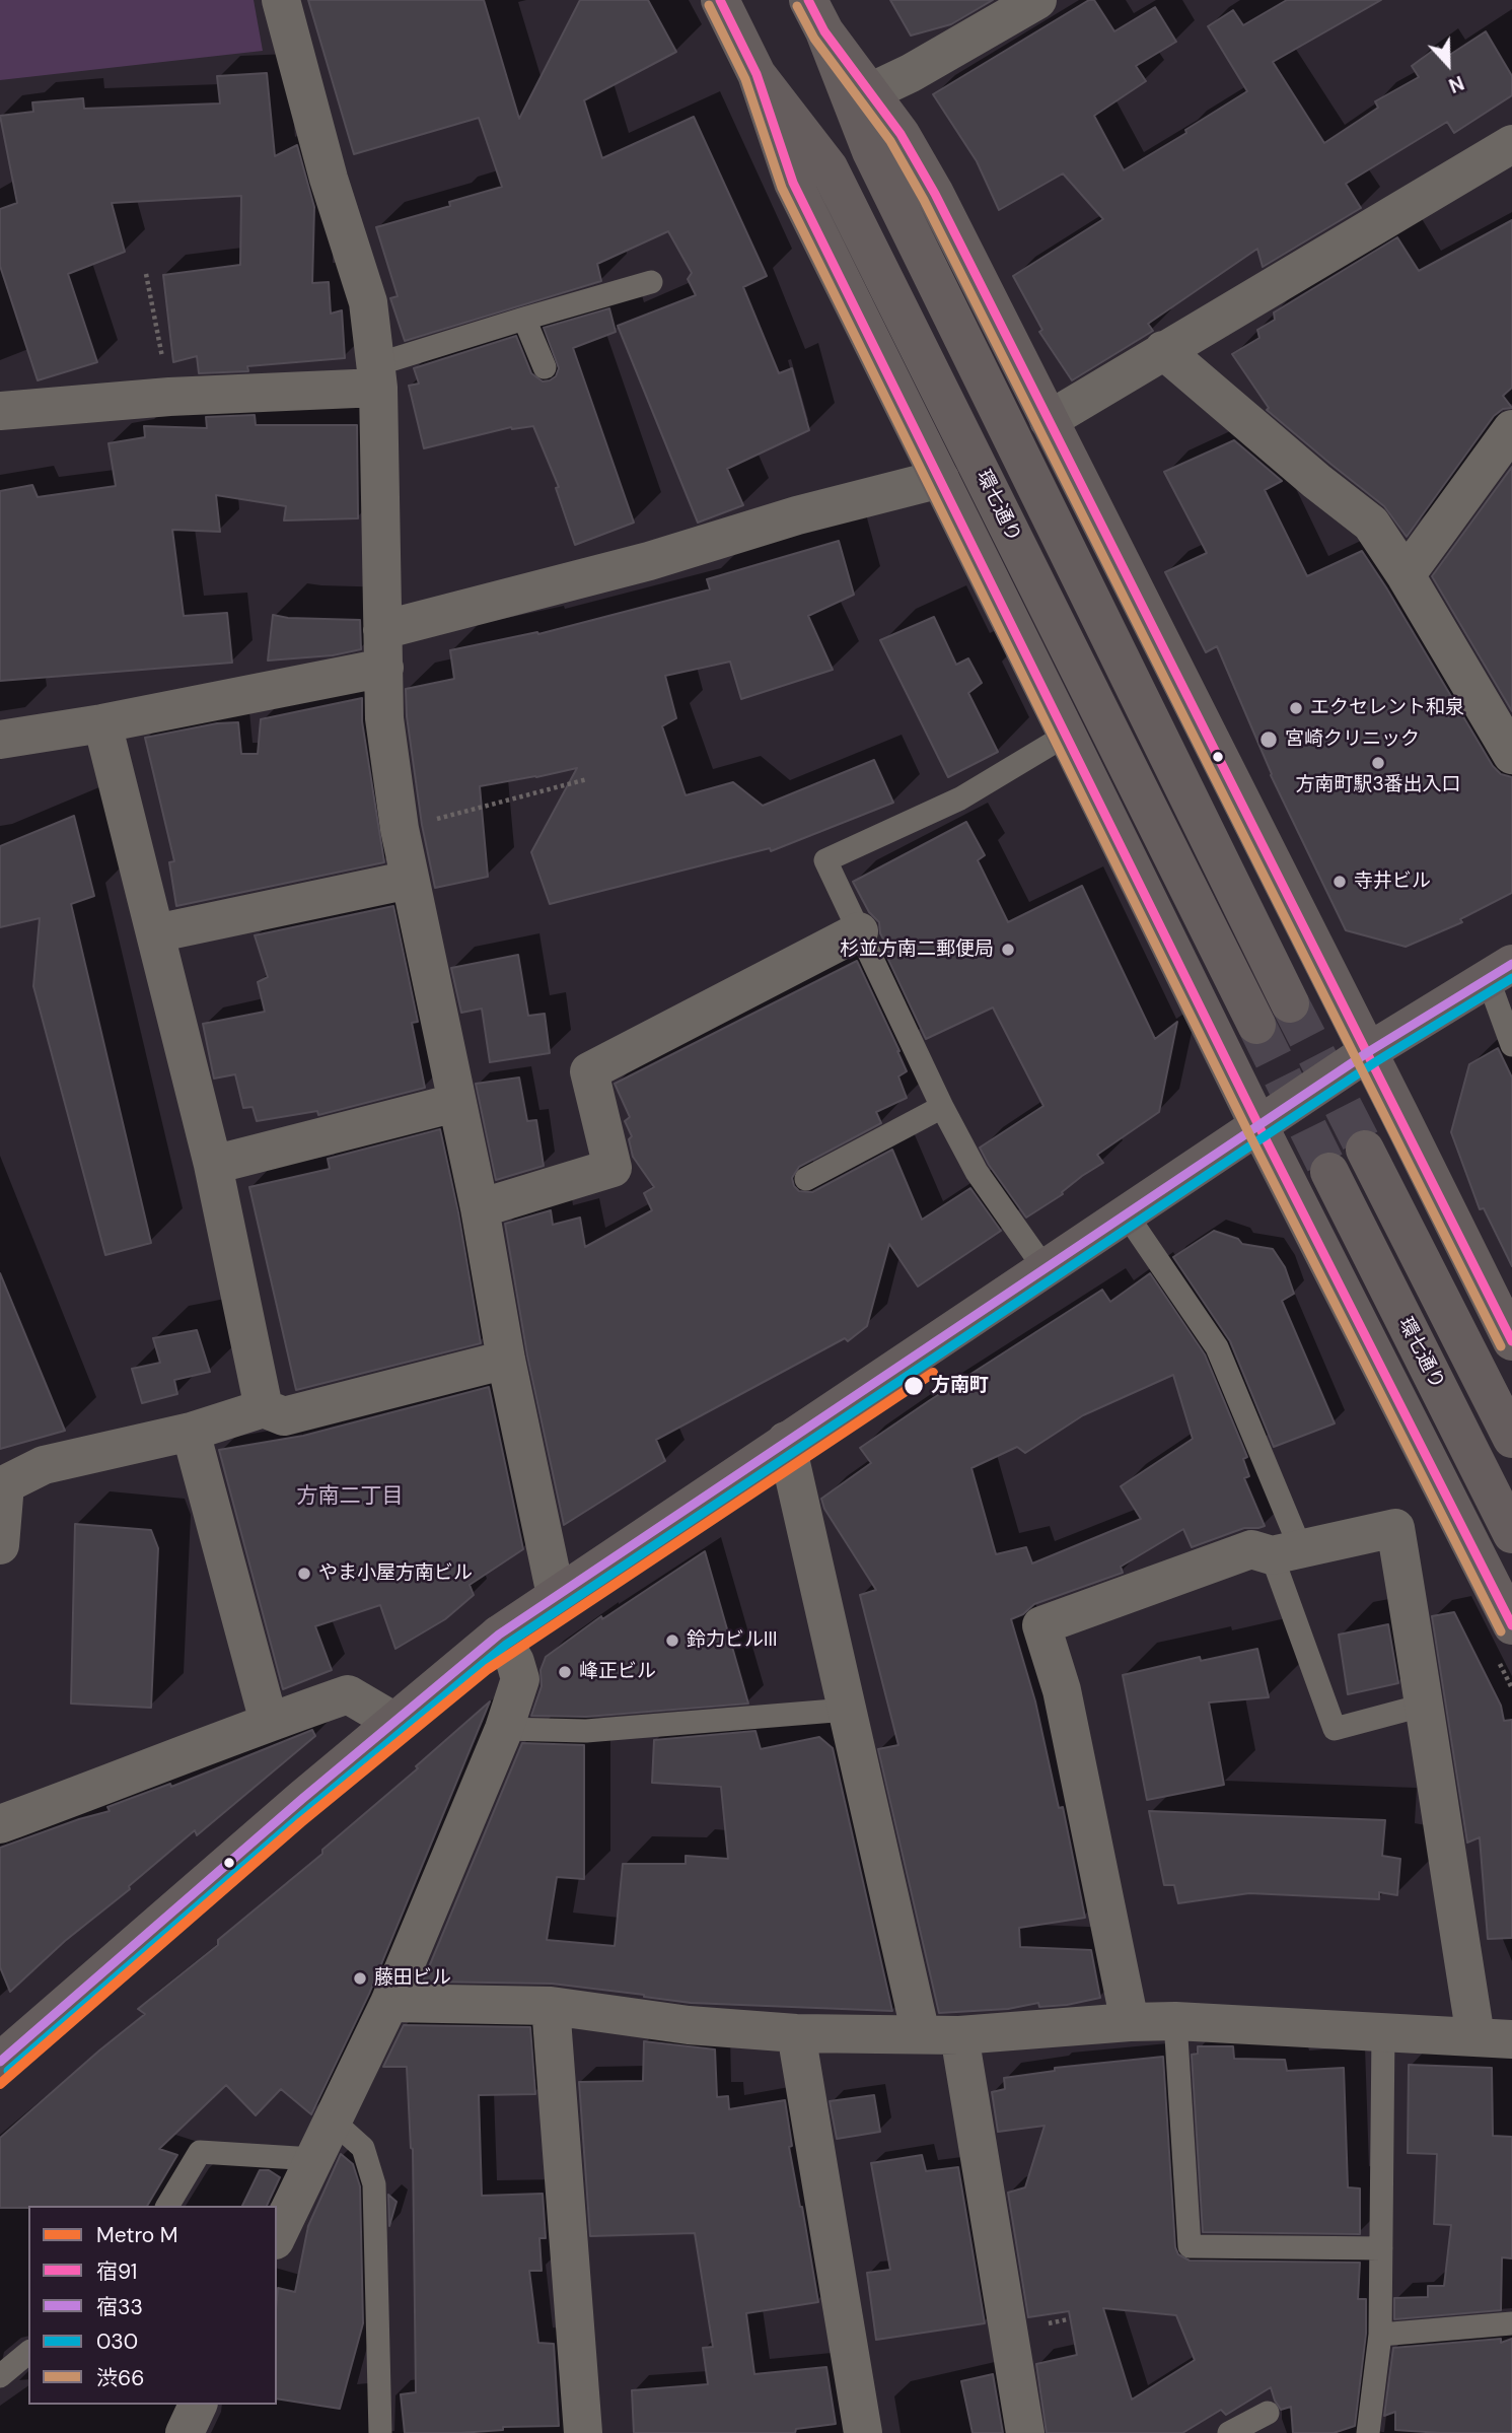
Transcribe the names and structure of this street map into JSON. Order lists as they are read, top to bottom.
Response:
{
  "streets": {
    "main road": ["環七通り"]
  },
  "districts": ["方南二丁目"],
  "places": [
    "エクセレント和泉",
    "宮崎クリニック",
    "方南町駅3番出入口",
    "寺井ビル",
    "杉並方南二郵便局",
    "方南町",
    "やま小屋方南ビル",
    "鈴力ビルIII",
    "峰正ビル",
    "藤田ビル"
  ],
  "lines": [
    "transit line 宿91",
    "transit line 渋66",
    "transit line 宿33",
    "transit line 030",
    "metro line M"
  ],
  "legend": [
    "Metro M",
    "宿91",
    "宿33",
    "030",
    "渋66"
  ],
  "north": "bottom"
}
